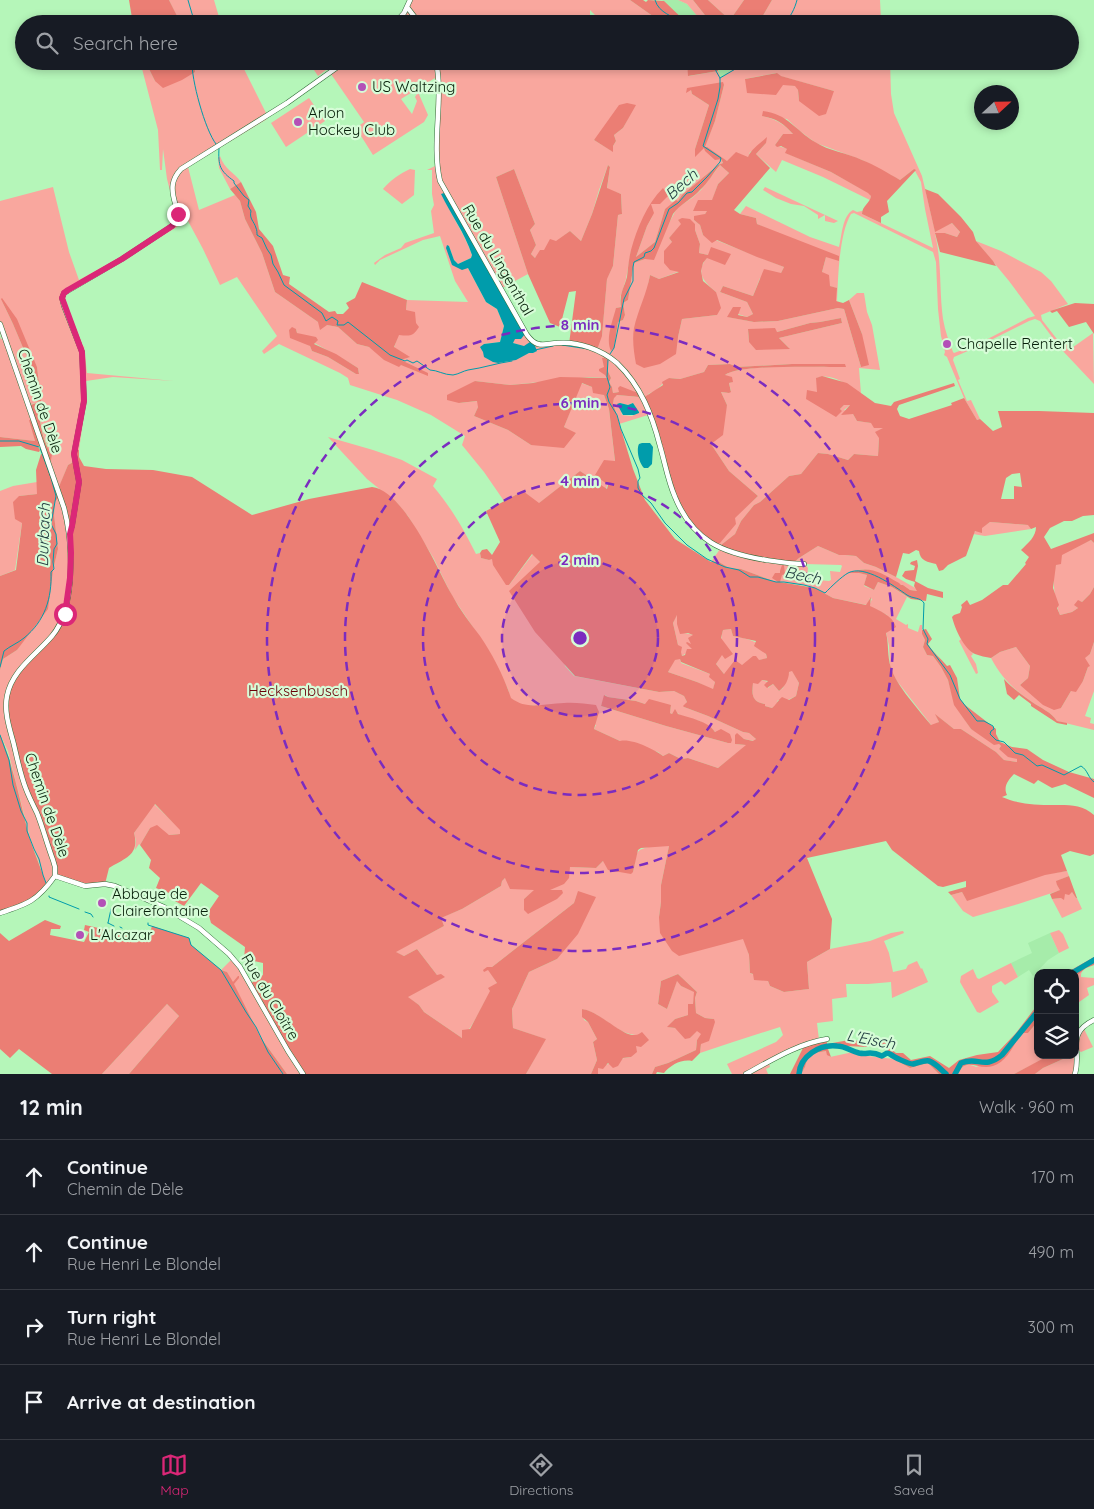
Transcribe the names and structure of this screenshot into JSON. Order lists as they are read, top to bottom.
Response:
{
  "streets": {
    "street": ["Rue du Lingenthal", "Chemin de Dèle", "Rue du Cloître"]
  },
  "crossings": [
    ["Chemin de Dèle", "Rue du Cloître"]
  ],
  "water": ["Bech", "Durbach", "L'Eisch"],
  "parks": ["Hecksenbusch"],
  "places": [
    "US Waltzing",
    "Arlon Hockey Club",
    "Chapelle Rentert",
    "Abbaye de Clairefontaine",
    "L'Alcazar"
  ],
  "north": "right",
  "page": {
    "search": "Search here",
    "heading": ["12 min", "Walk · 960 m"],
    "list": [
      ["Continue", "Chemin de Dèle", "170 m"],
      ["Continue", "Rue Henri Le Blondel", "490 m"],
      ["Turn right", "Rue Henri Le Blondel", "300 m"],
      "Arrive at destination"
    ],
    "nav": ["Map", "Directions", "Saved"]
  },
  "rings": [
    "8 min",
    "6 min",
    "4 min",
    "2 min"
  ]
}
